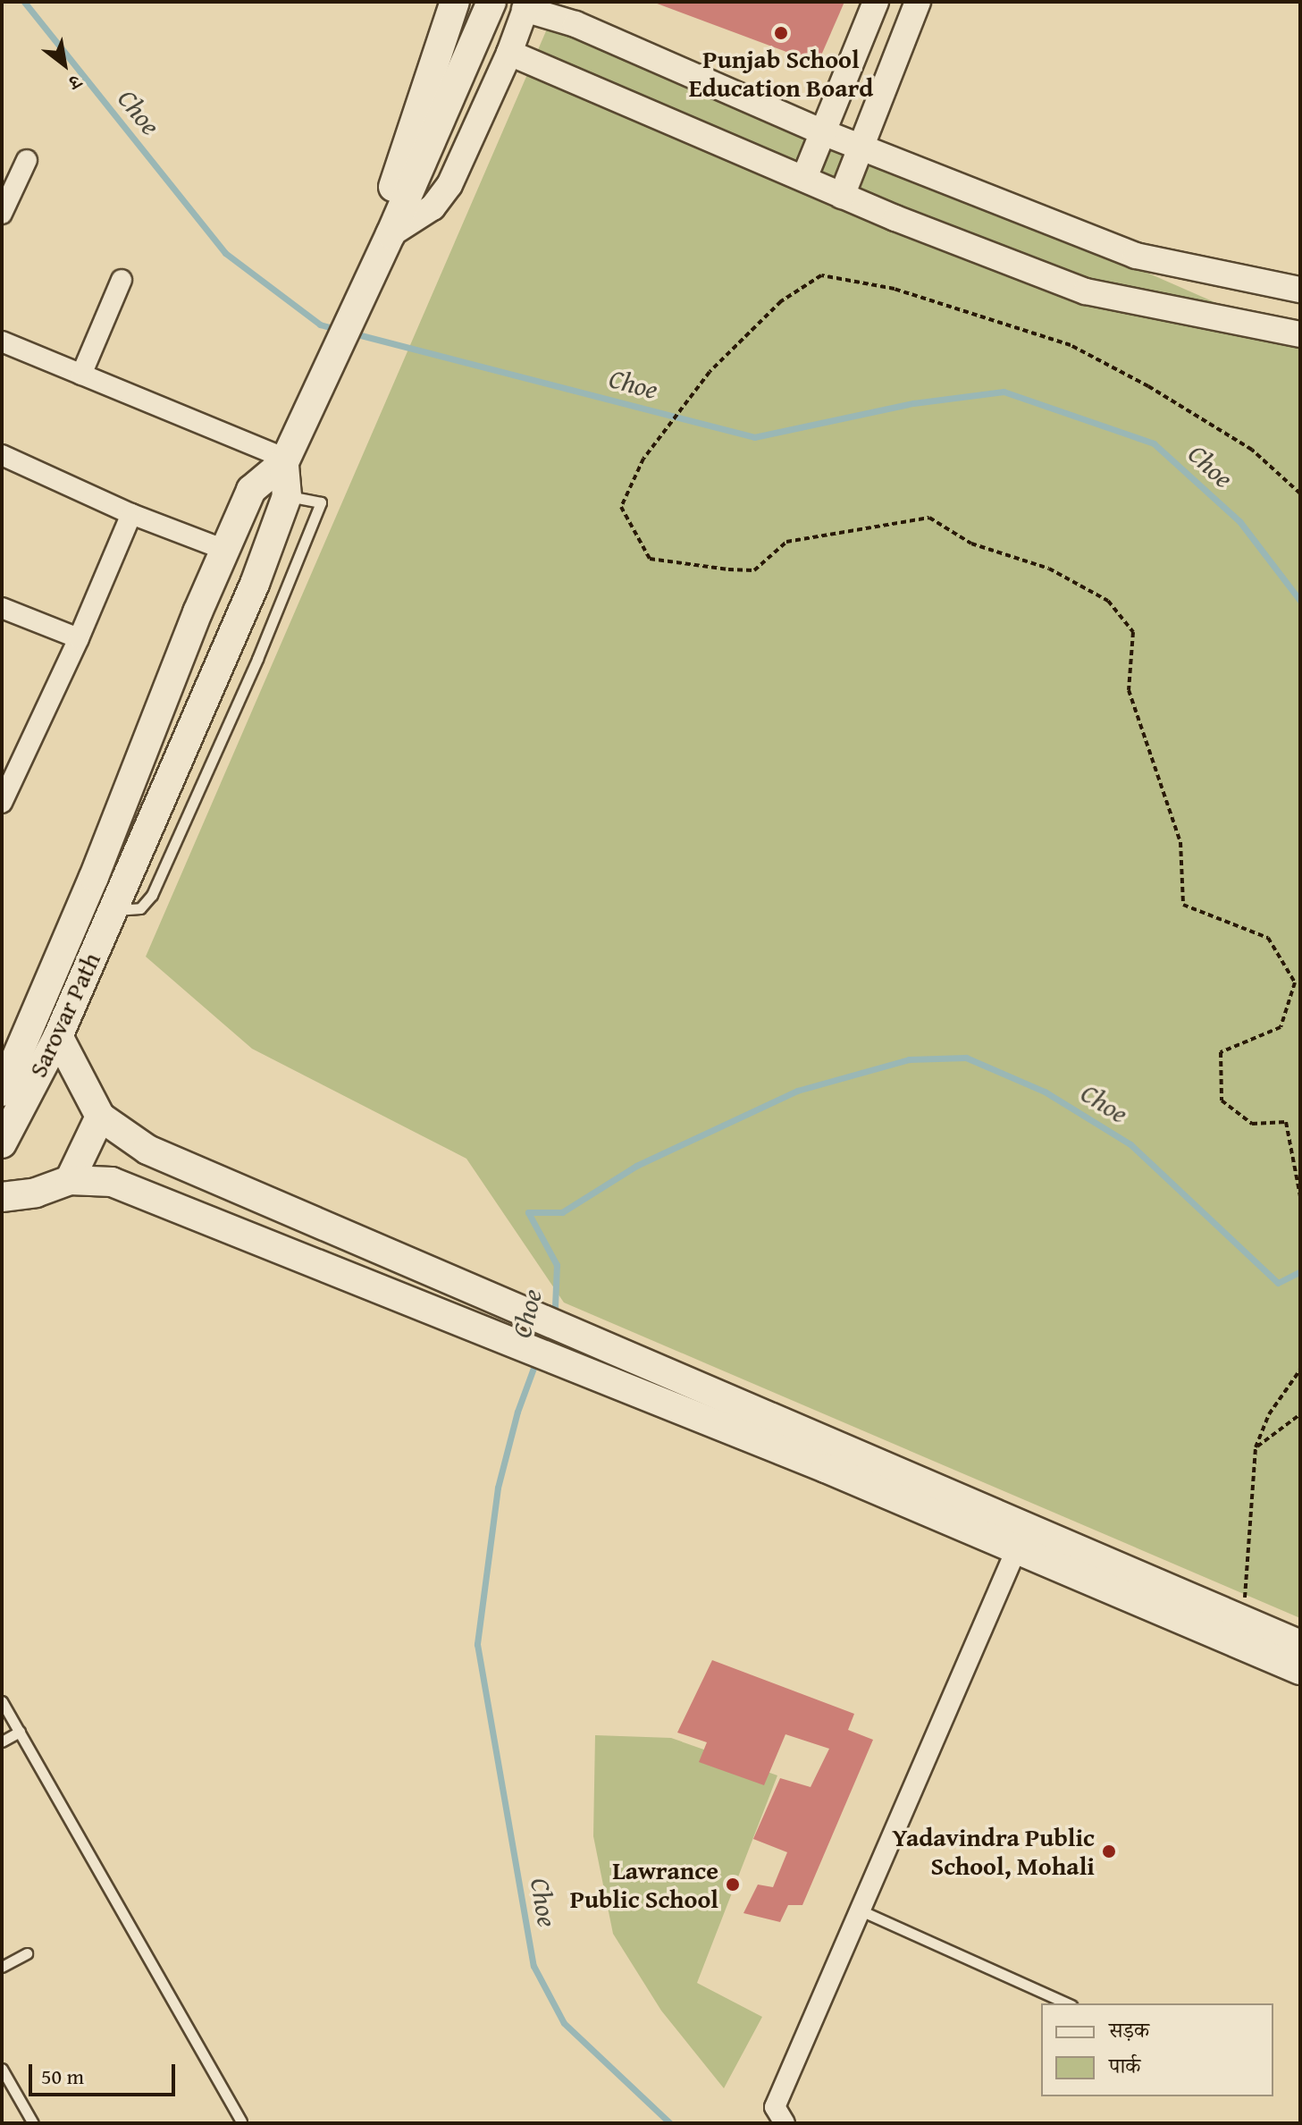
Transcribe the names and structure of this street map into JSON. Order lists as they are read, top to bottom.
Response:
{
  "streets": {
    "main road": ["Sarovar Path"]
  },
  "water": ["Choe"],
  "places": ["Punjab School Education Board", "Yadavindra Public School, Mohali", "Lawrance Public School"],
  "legend": ["सड़क", "पार्क"],
  "scale_bar": "50 m",
  "north": "bottom right"
}
